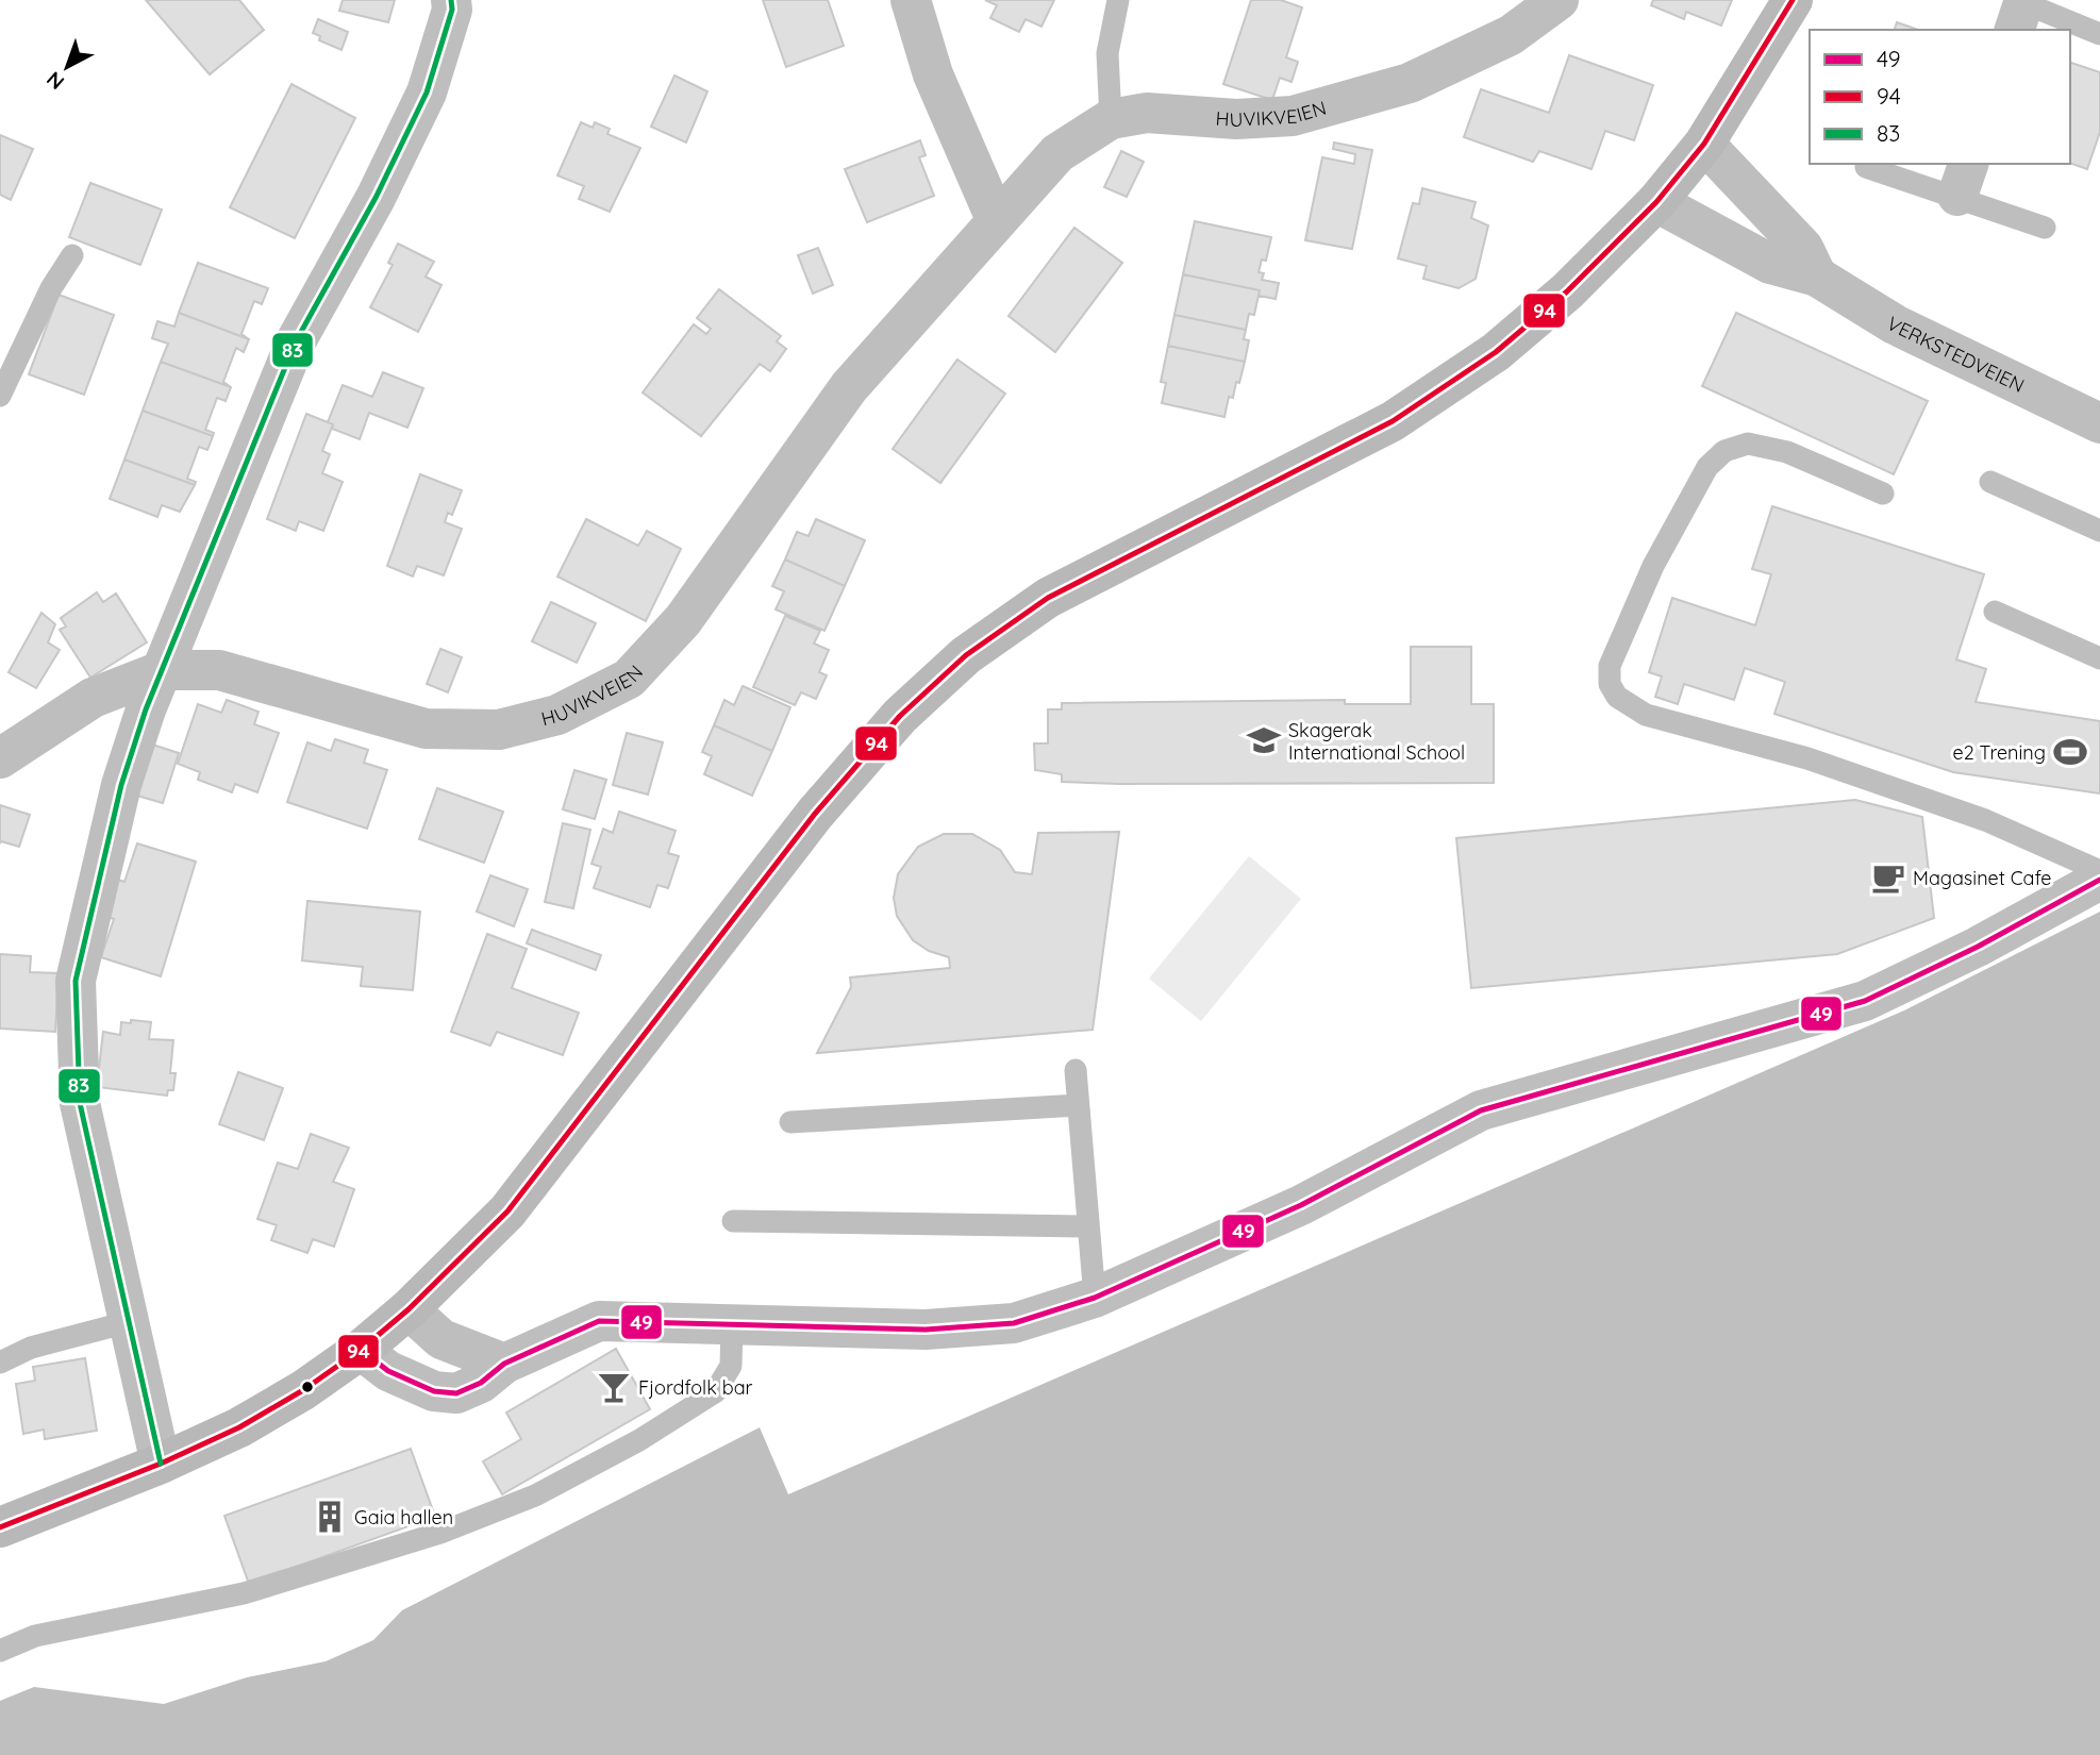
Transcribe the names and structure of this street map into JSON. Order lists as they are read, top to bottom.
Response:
{
  "streets": {
    "street": ["HUVIKVEIEN", "VERKSTEDVEIEN"]
  },
  "places": {
    "school or university": ["Skagerak International School"],
    "sports": ["e2 Trening"],
    "cafe": ["Magasinet Cafe"],
    "bar": ["Fjordfolk bar"],
    "building": ["Gaia hallen"]
  },
  "lines": ["transit line 94", "transit line 83", "transit line 49"],
  "legend": ["49", "94", "83"],
  "north": "bottom left"
}
